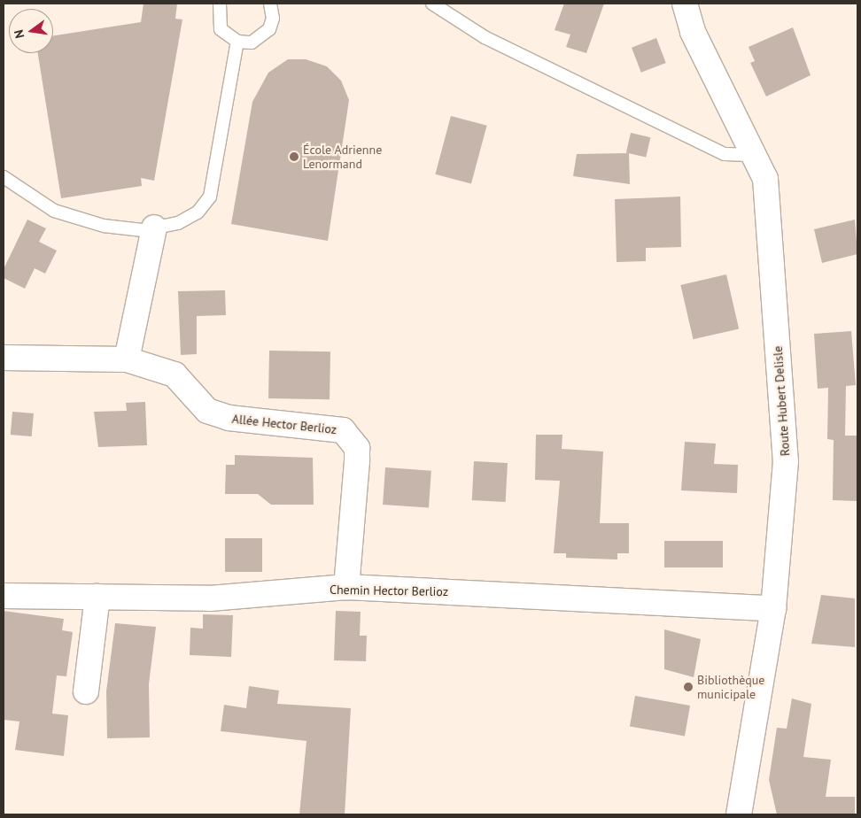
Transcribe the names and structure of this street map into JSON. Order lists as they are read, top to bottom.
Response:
{
  "streets": {
    "street": ["Route Hubert Delisle", "Allée Hector Berlioz", "Chemin Hector Berlioz"]
  },
  "crossings": [
    ["Route Hubert Delisle", "Chemin Hector Berlioz"],
    ["Allée Hector Berlioz", "Chemin Hector Berlioz"]
  ],
  "places": ["École Adrienne Lenormand", "Bibliothèque municipale"],
  "north": "left"
}
